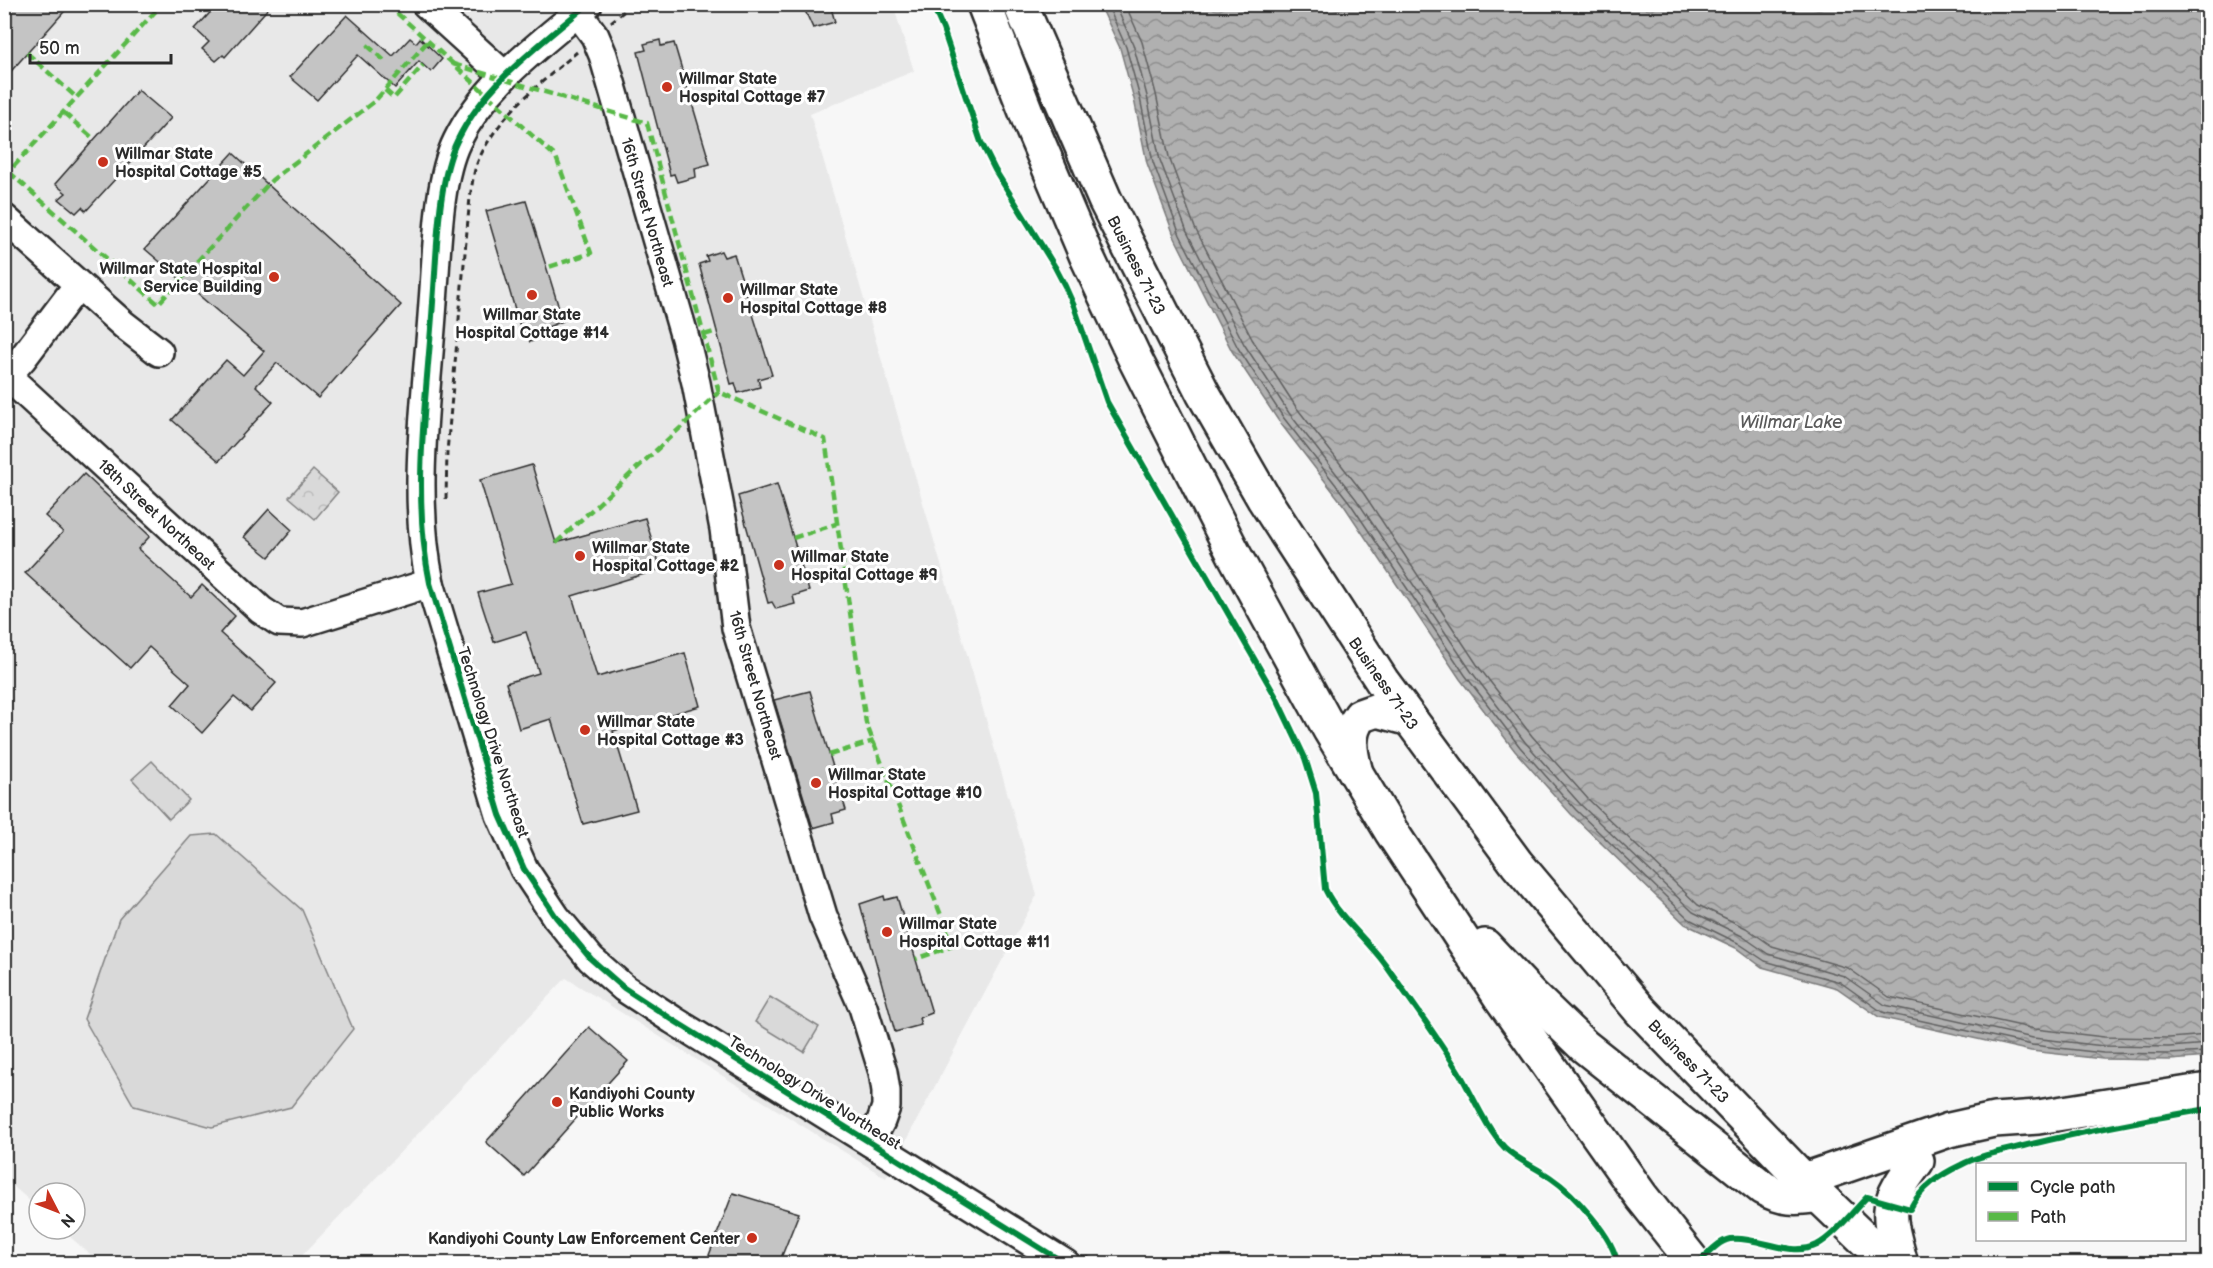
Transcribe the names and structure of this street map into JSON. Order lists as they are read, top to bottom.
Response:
{
  "streets": {
    "main road": ["Business 71-23"],
    "street": ["16th Street Northeast", "18th Street Northeast", "Technology Drive Northeast"]
  },
  "crossings": [
    ["16th Street Northeast", "Technology Drive Northeast"],
    ["18th Street Northeast", "Technology Drive Northeast"]
  ],
  "water": ["Willmar Lake"],
  "places": [
    "Willmar State Hospital Cottage #7",
    "Willmar State Hospital Cottage #5",
    "Willmar State Hospital Service Building",
    "Willmar State Hospital Cottage #14",
    "Willmar State Hospital Cottage #8",
    "Willmar State Hospital Cottage #2",
    "Willmar State Hospital Cottage #9",
    "Willmar State Hospital Cottage #3",
    "Willmar State Hospital Cottage #10",
    "Willmar State Hospital Cottage #11",
    "Kandiyohi County Public Works",
    "Kandiyohi County Law Enforcement Center"
  ],
  "legend": ["Cycle path", "Path"],
  "scale_bar": "50 m",
  "north": "bottom right"
}
